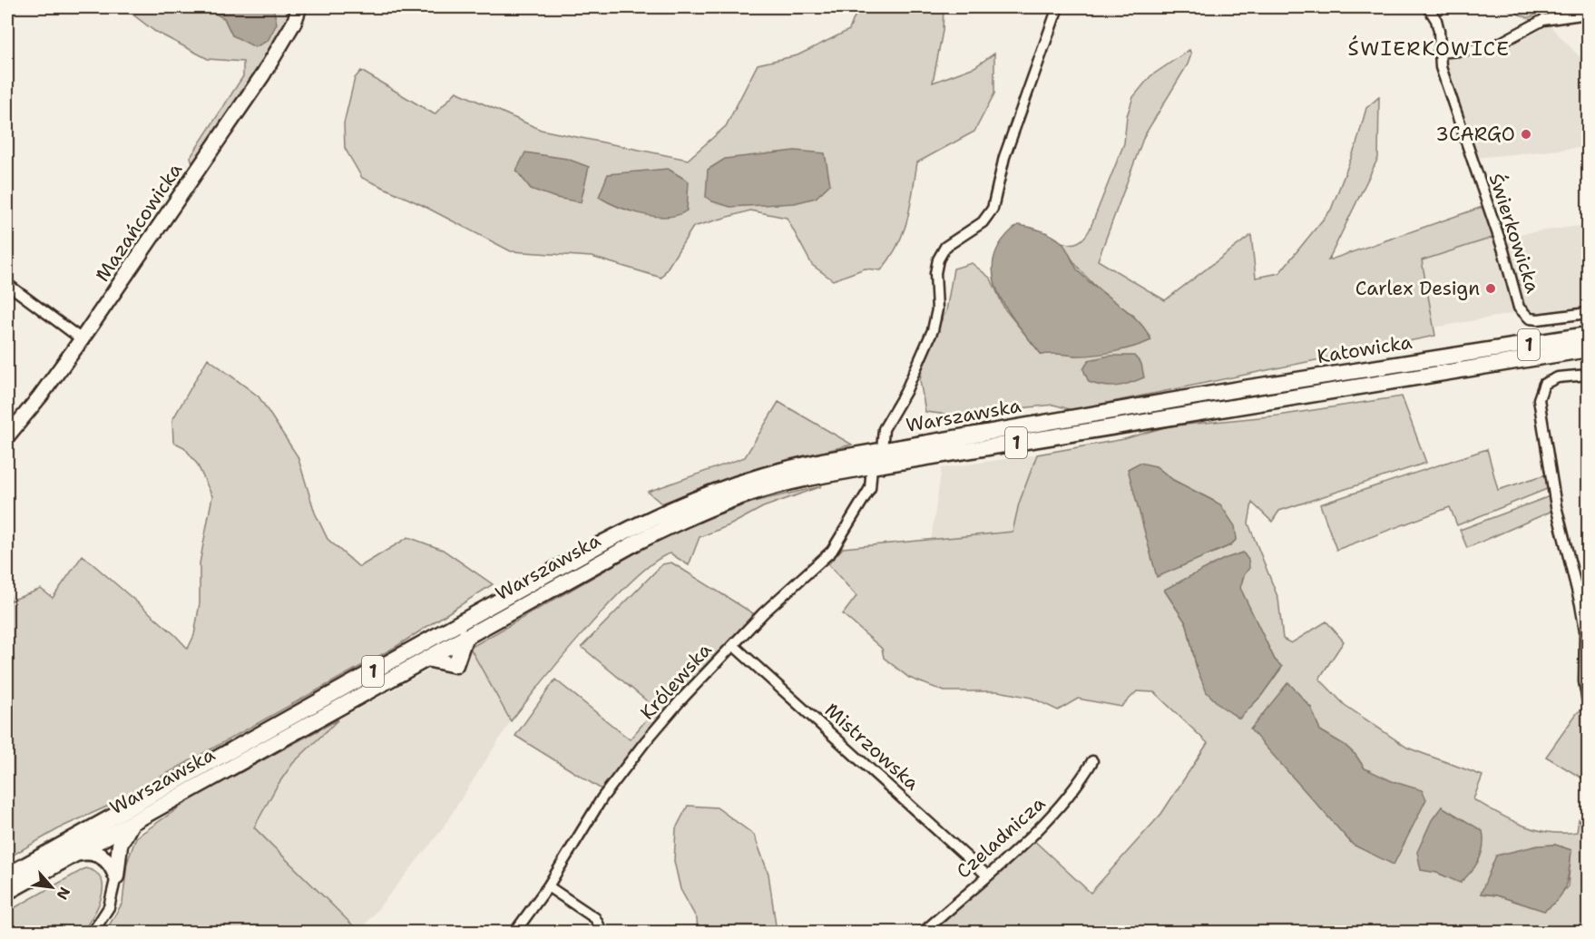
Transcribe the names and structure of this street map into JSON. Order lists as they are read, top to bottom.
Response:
{
  "streets": {
    "main road": ["1", "Katowicka", "Warszawska"],
    "street": [
      "Mazańcowicka",
      "Świerkowicka",
      "Królewska",
      "Mistrzowska",
      "Czeladnicza"
    ]
  },
  "crossings": [
    ["Katowicka", "Warszawska"],
    ["Warszawska", "Królewska"],
    ["Królewska", "Mistrzowska"],
    ["Mistrzowska", "Czeladnicza"]
  ],
  "districts": ["ŚWIERKOWICE"],
  "places": ["3CARGO", "Carlex Design"],
  "north": "bottom right"
}
